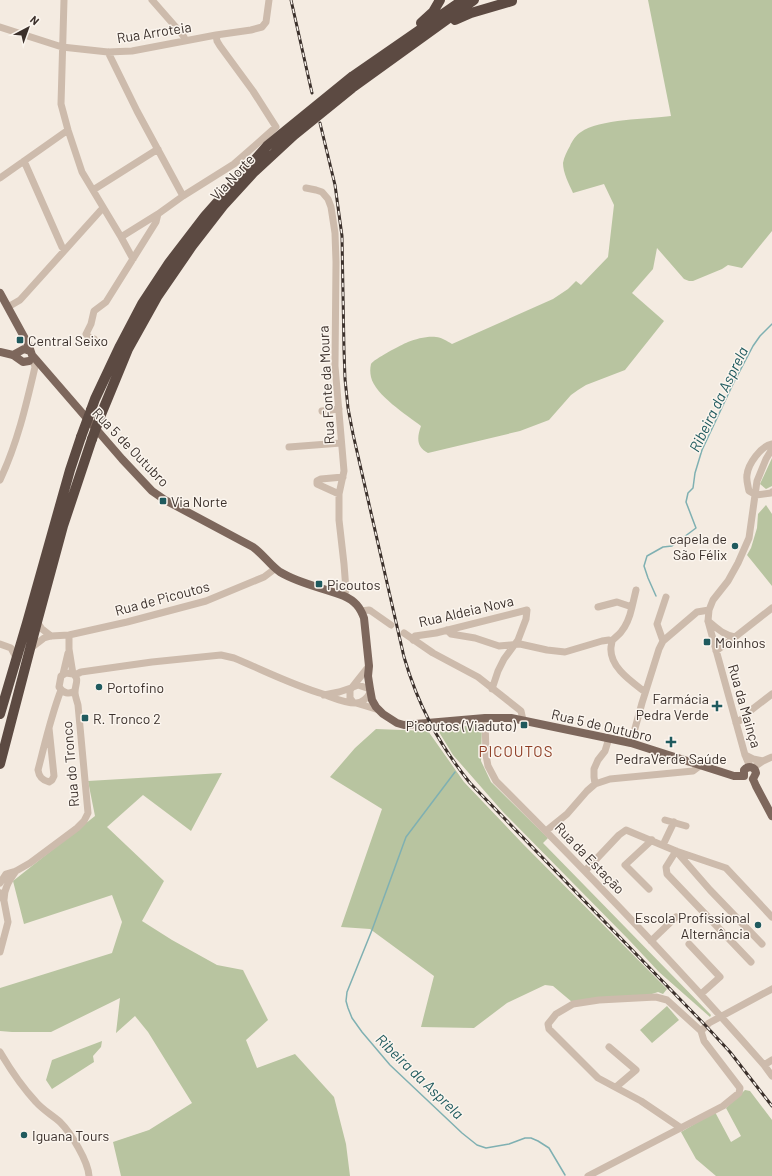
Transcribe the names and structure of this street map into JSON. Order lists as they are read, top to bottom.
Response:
{
  "streets": {
    "highway": ["Via Norte"],
    "main road": ["Rua 5 de Outubro"],
    "street": [
      "Rua Arroteia",
      "Rua Fonte da Moura",
      "Rua de Picoutos",
      "Rua Aldeia Nova",
      "Rua da Mainça",
      "Rua do Tronco",
      "Rua da Estação"
    ]
  },
  "crossings": [
    ["Via Norte", "Rua de Picoutos"],
    ["Rua Fonte da Moura", "Rua 5 de Outubro"],
    ["Rua 5 de Outubro", "Rua de Picoutos"],
    ["Rua 5 de Outubro", "Rua da Mainça"],
    ["Rua 5 de Outubro", "Rua da Estação"],
    ["Rua de Picoutos", "Rua do Tronco"]
  ],
  "districts": ["PICOUTOS"],
  "water": ["Ribeira da Asprela"],
  "places": {
    "transit": [
      "Central Seixo",
      "Via Norte",
      "Picoutos",
      "Moinhos",
      "R. Tronco 2",
      "Picoutos (Viaduto)"
    ],
    "other": [
      "capela de São Félix",
      "Portofino",
      "Escola Profissional Alternância",
      "Iguana Tours"
    ],
    "health": ["Farmácia Pedra Verde", "PedraVerde Saúde"]
  },
  "north": "top right"
}
